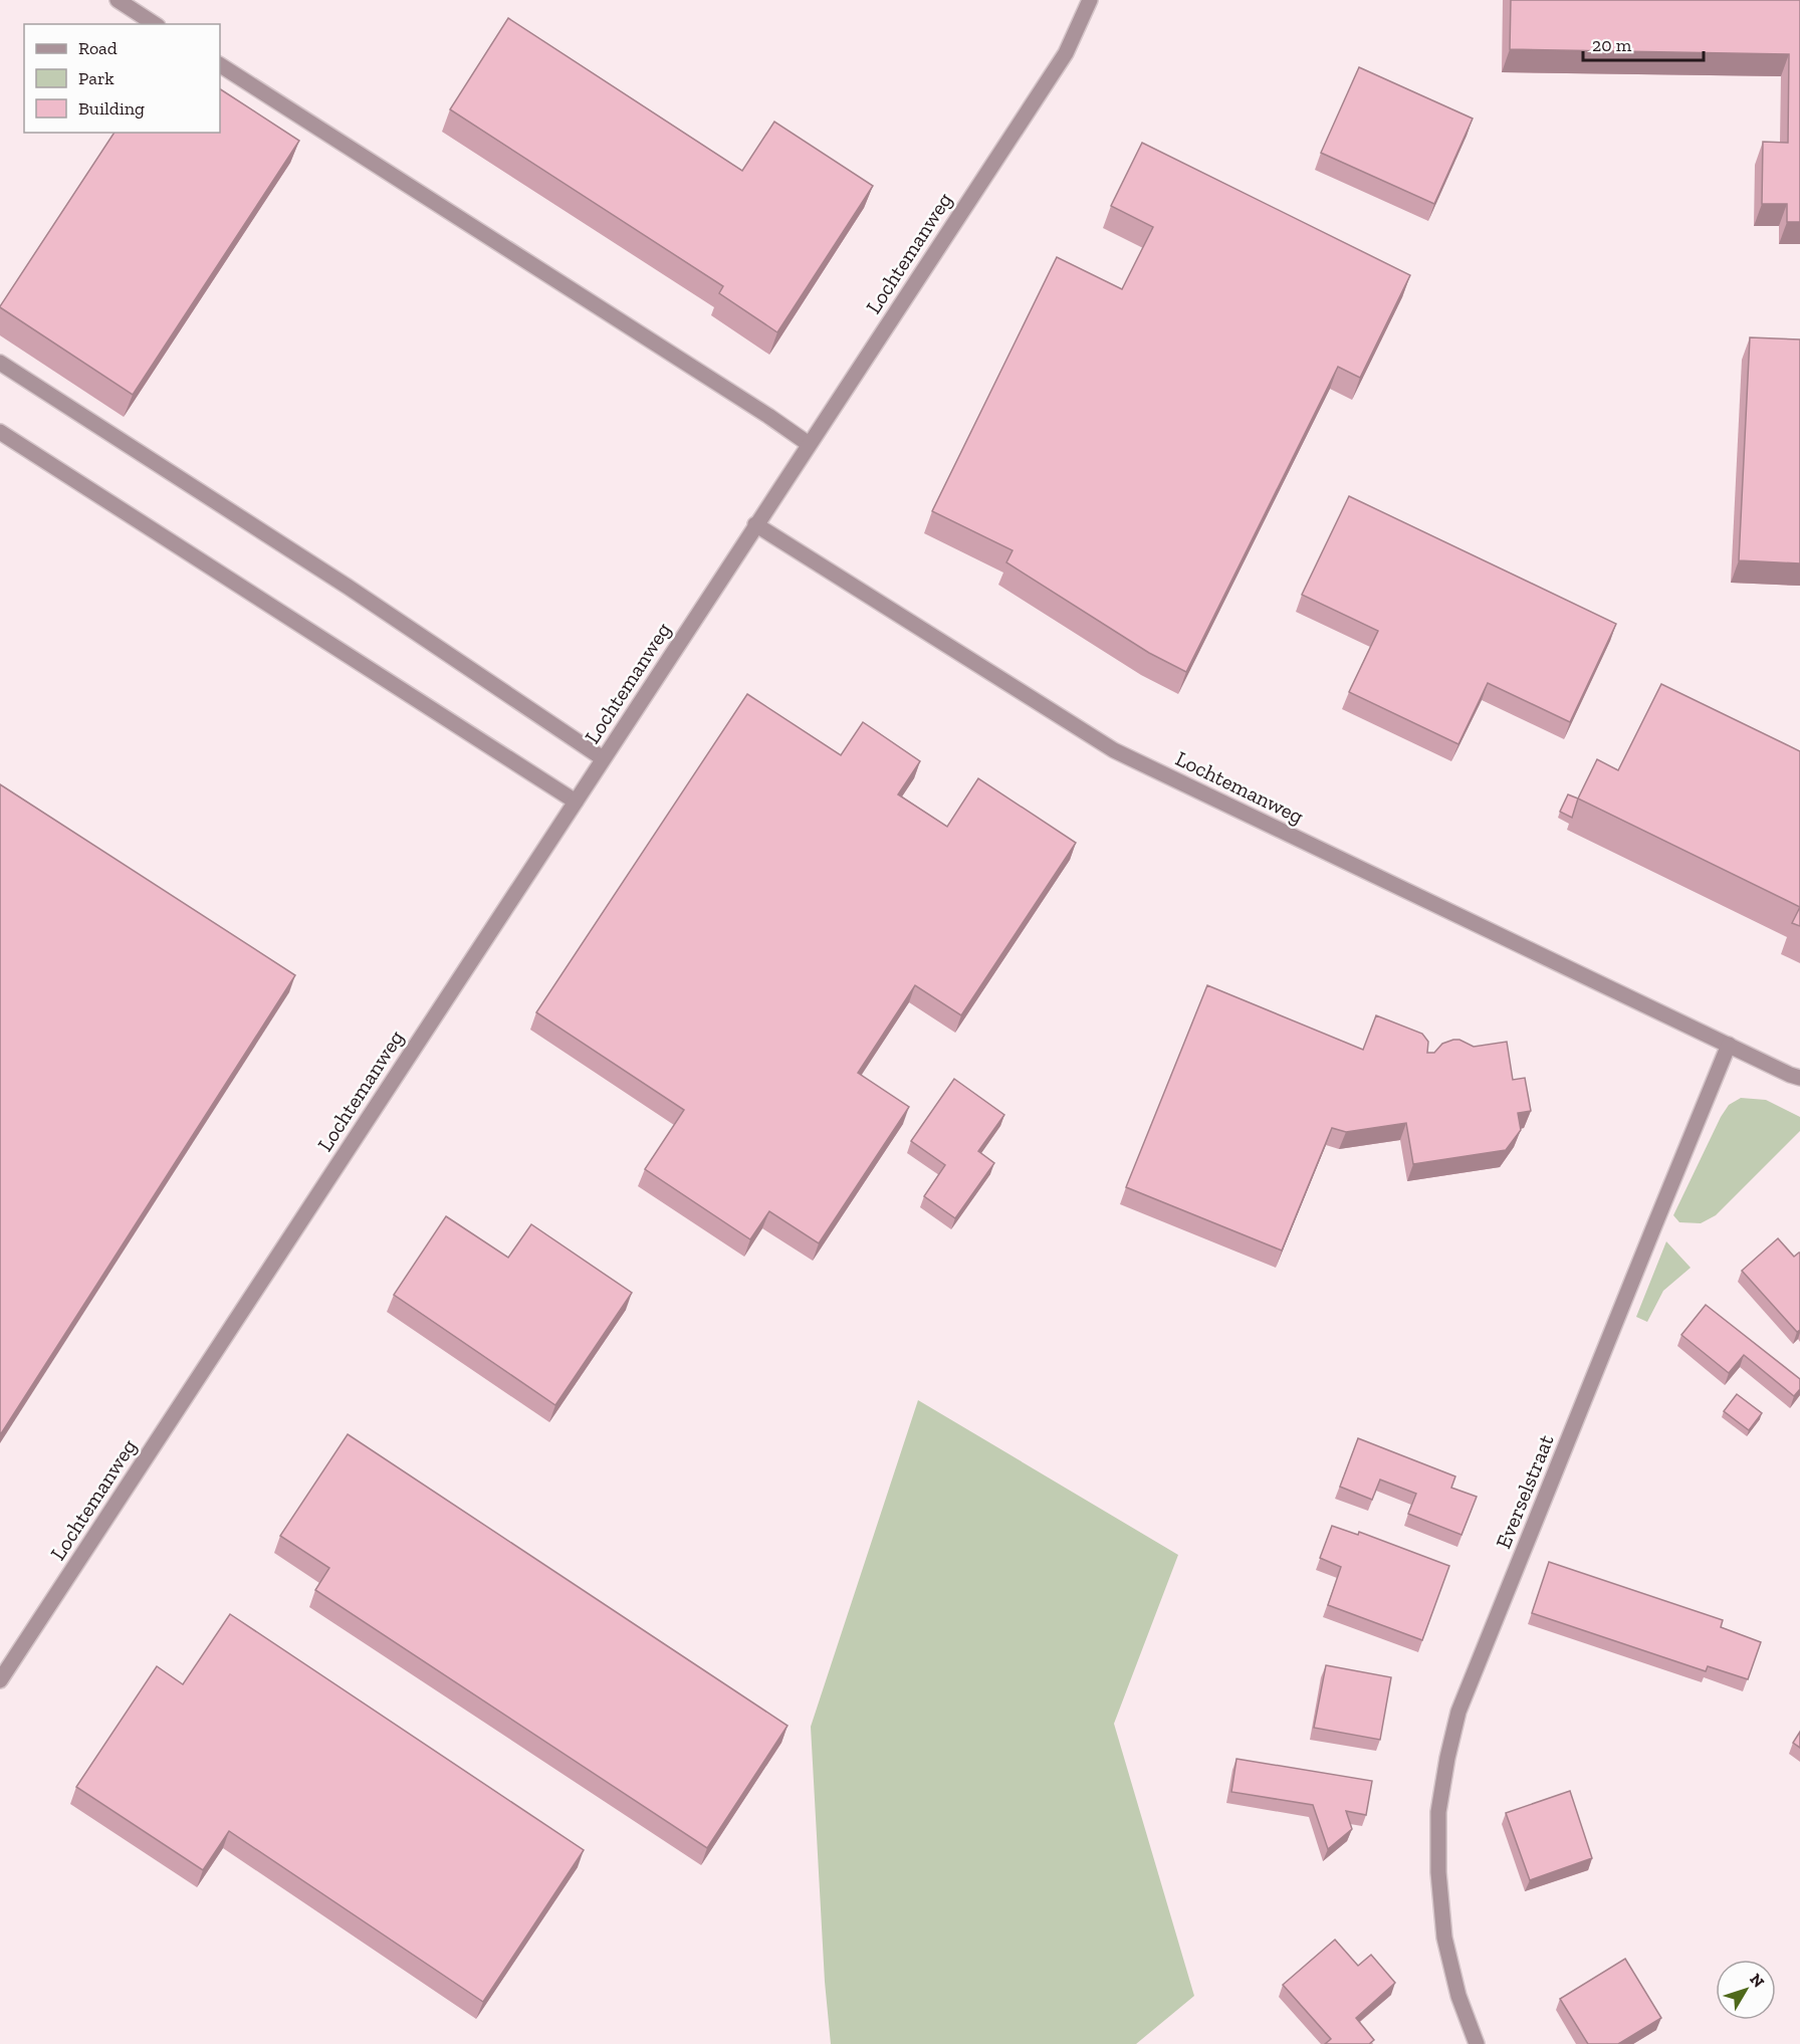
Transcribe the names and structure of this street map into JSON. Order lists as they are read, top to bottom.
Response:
{
  "streets": {
    "street": ["Lochtemanweg", "Everselstraat"]
  },
  "crossings": [
    ["Lochtemanweg", "Everselstraat"]
  ],
  "legend": ["Road", "Park", "Building"],
  "scale_bar": "20 m",
  "north": "top right"
}
